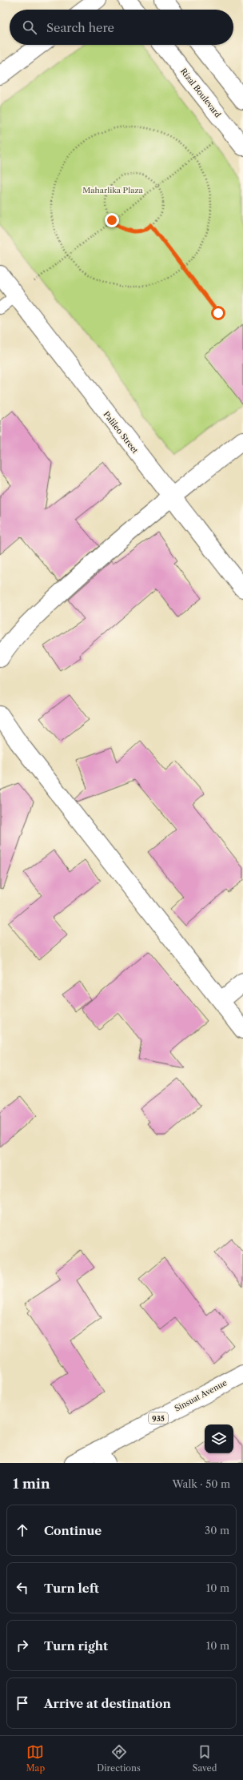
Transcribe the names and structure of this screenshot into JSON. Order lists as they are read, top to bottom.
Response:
{
  "streets": {
    "street": [
      "Rizal Boulevard",
      "Palileo Street",
      "Sinsuat Avenue",
      "935"
    ]
  },
  "parks": ["Maharlika Plaza"],
  "page": {
    "search": "Search here",
    "heading": ["1 min", "Walk · 50 m"],
    "list": [
      ["Continue", "30 m"],
      ["Turn left", "10 m"],
      ["Turn right", "10 m"],
      "Arrive at destination"
    ],
    "nav": ["Map", "Directions", "Saved"]
  }
}
